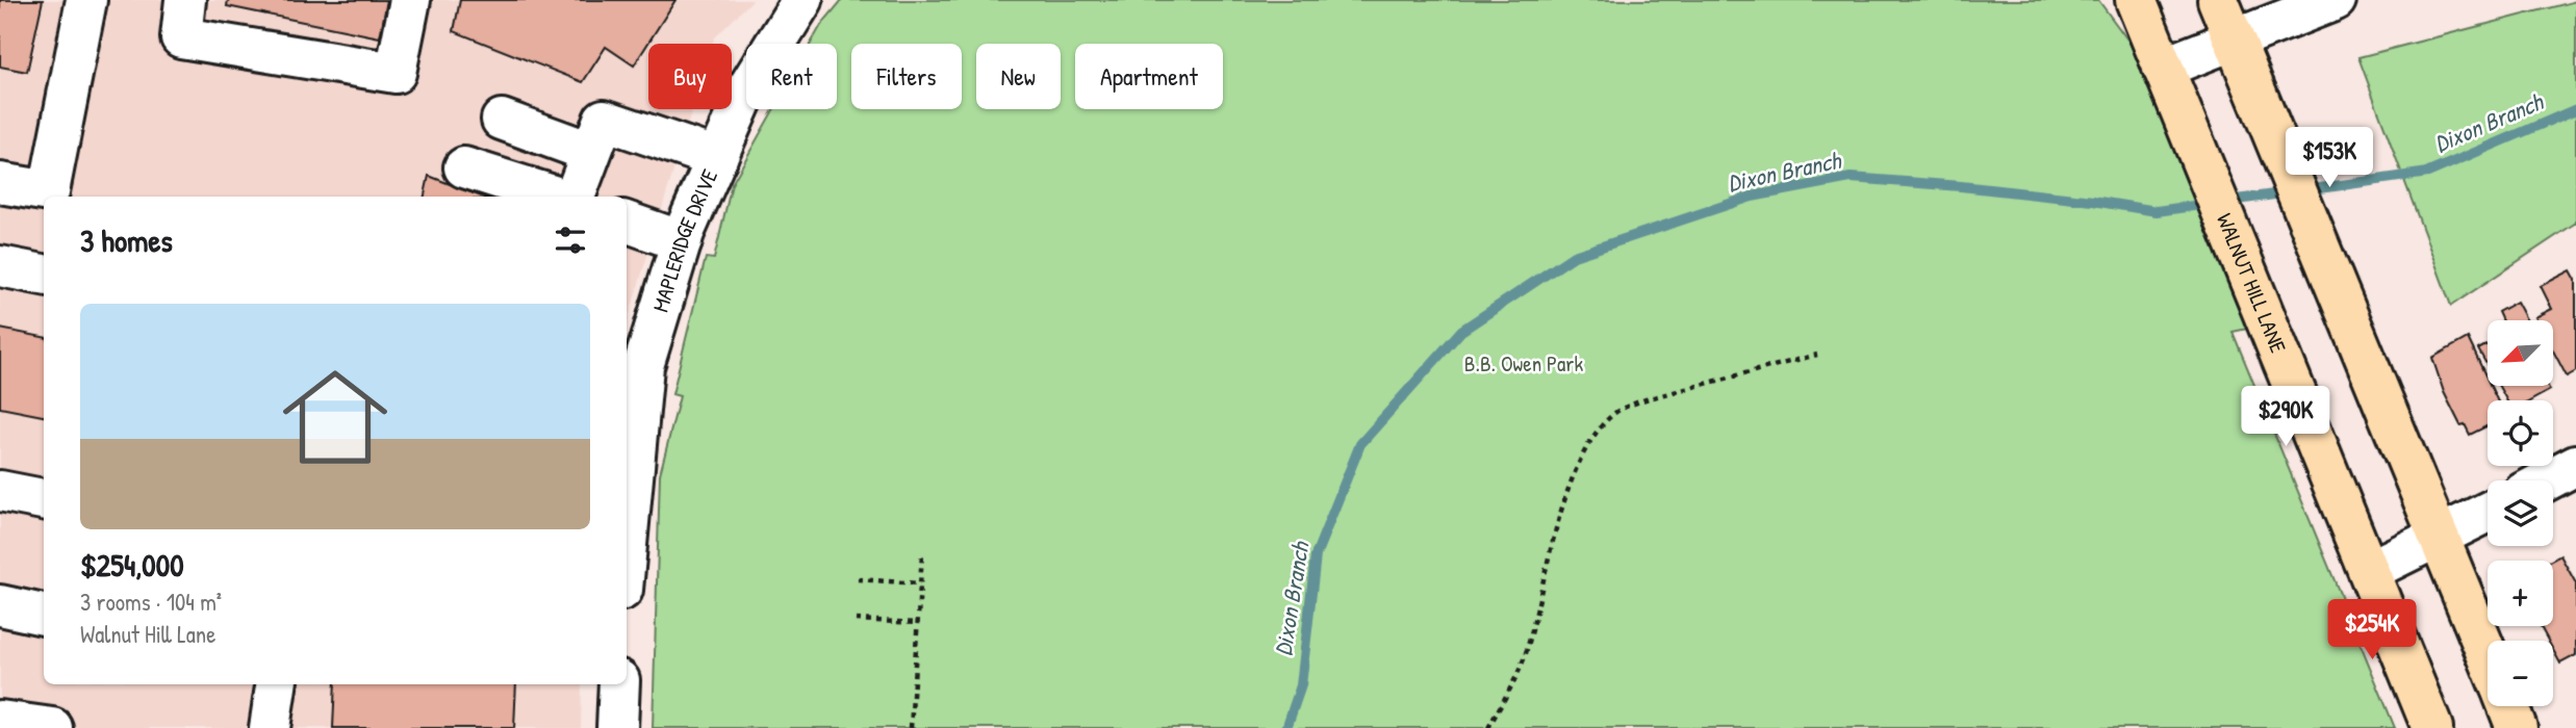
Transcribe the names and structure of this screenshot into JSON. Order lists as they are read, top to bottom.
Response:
{
  "streets": {
    "main road": ["WALNUT HILL LANE"],
    "street": ["MAPLERIDGE DRIVE"]
  },
  "water": ["Dixon Branch"],
  "parks": ["B.B. Owen Park"],
  "north": "bottom left",
  "page": {
    "chip": [
      "Buy",
      "Rent",
      "Filters",
      "New",
      "Apartment"
    ],
    "price": ["$153K", "$290K", "$254K"],
    "heading": "3 homes",
    "list": [
      {
        "name": "$254,000",
        "note": "3 rooms · 104 m² · Walnut Hill Lane"
      }
    ],
    "map_buttons": ["+", "−"]
  }
}
